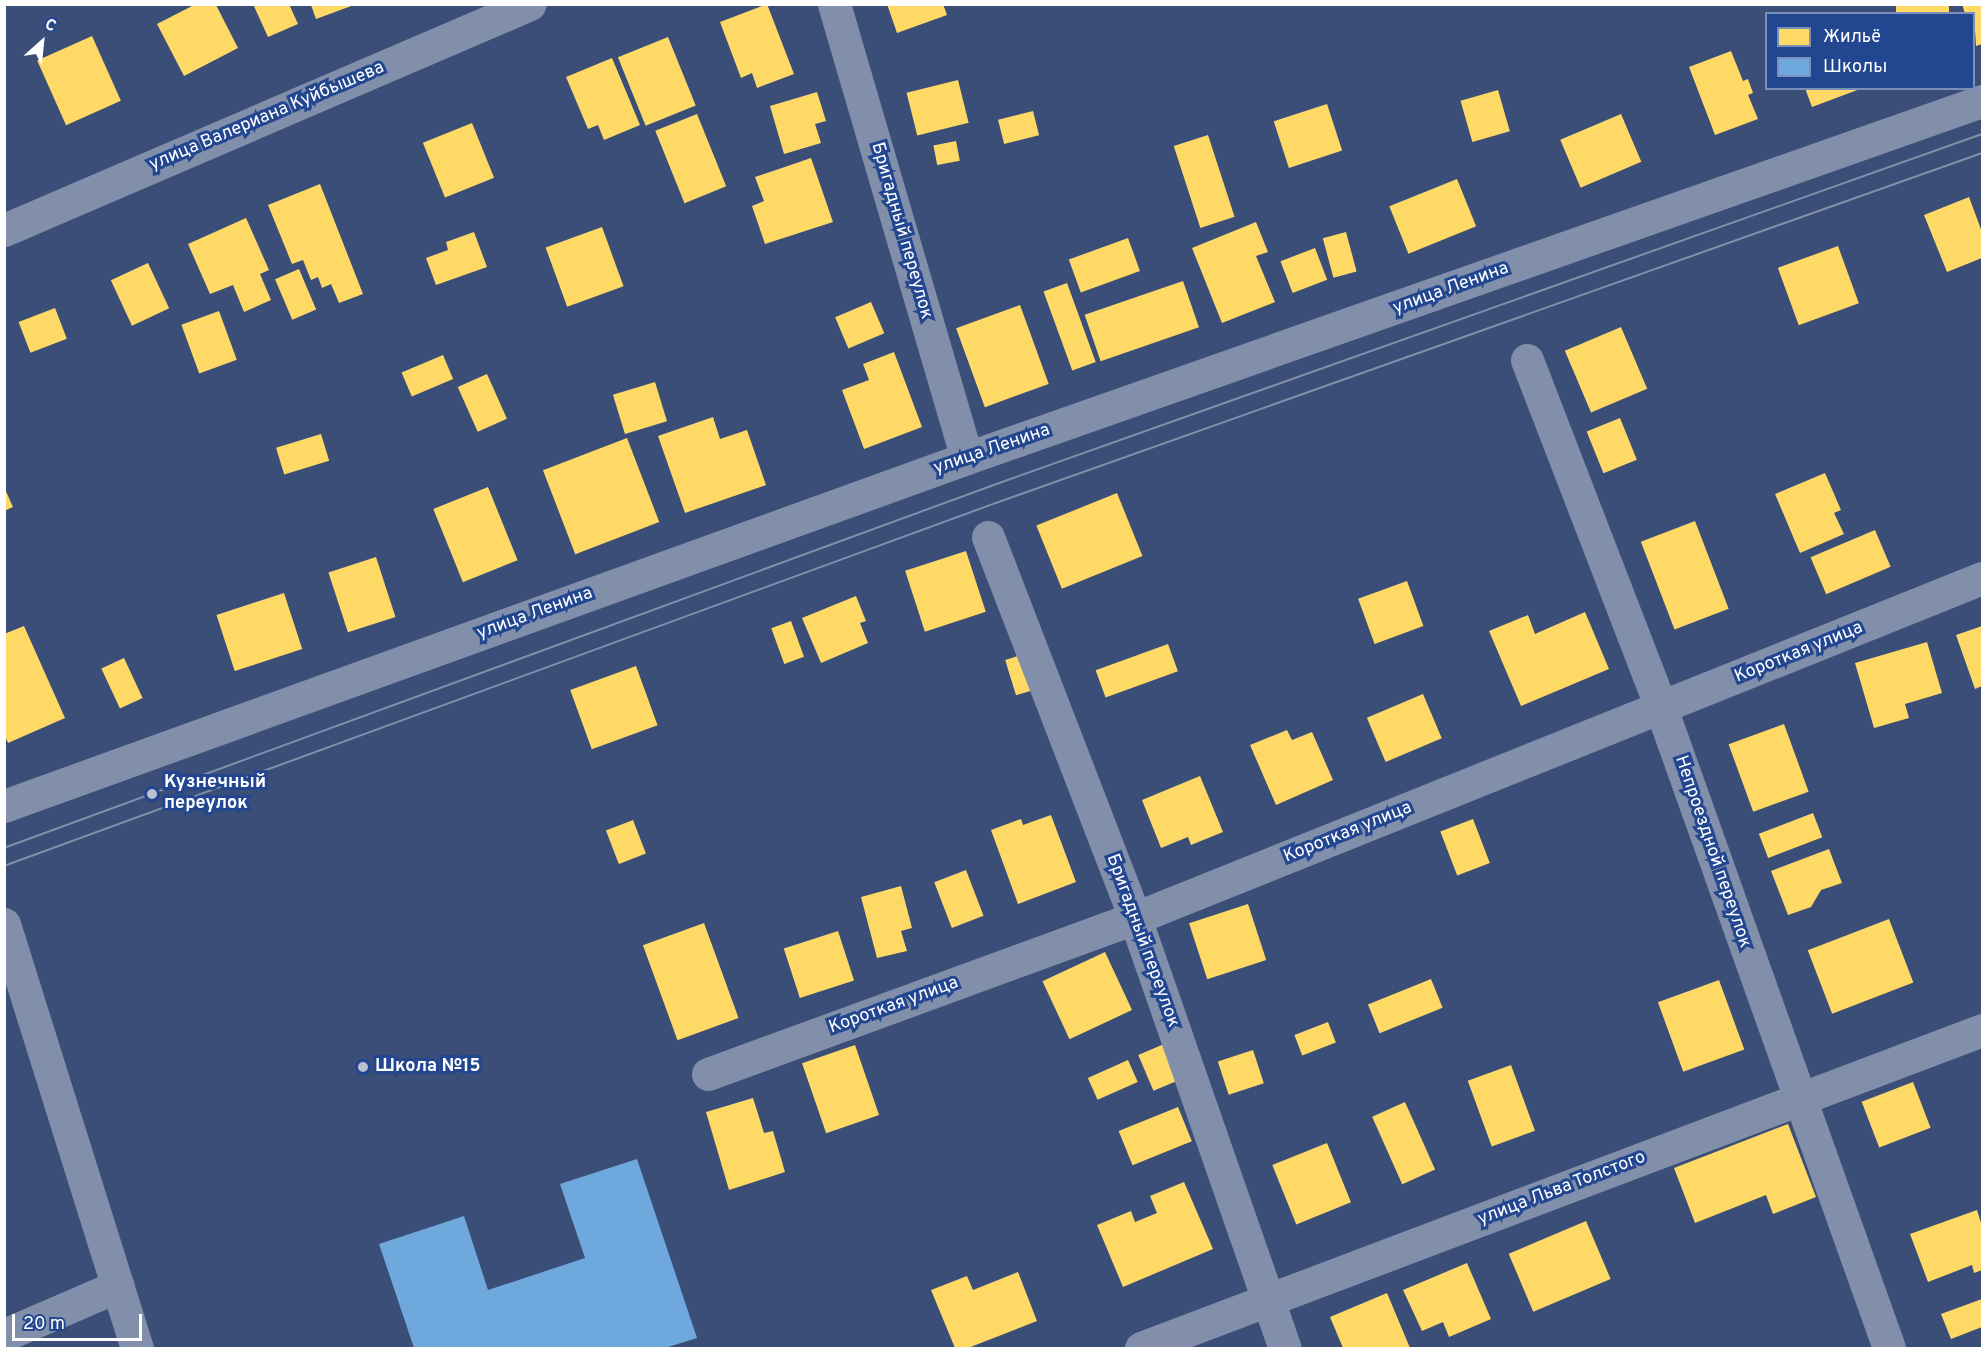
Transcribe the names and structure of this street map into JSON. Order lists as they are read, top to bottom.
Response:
{
  "streets": {
    "street": [
      "улица Валериана Куйбышева",
      "Бригадный переулок",
      "улица Ленина",
      "Короткая улица",
      "Непроездной переулок",
      "улица Льва Толстого"
    ]
  },
  "crossings": [
    ["Бригадный переулок", "улица Ленина"],
    ["Бригадный переулок", "Короткая улица"],
    ["Бригадный переулок", "улица Льва Толстого"],
    ["Короткая улица", "Непроездной переулок"],
    ["Непроездной переулок", "улица Льва Толстого"]
  ],
  "places": ["Кузнечный переулок", "Школа №15"],
  "legend": ["Жильё", "Школы"],
  "scale_bar": "20 m",
  "north": "top right"
}
